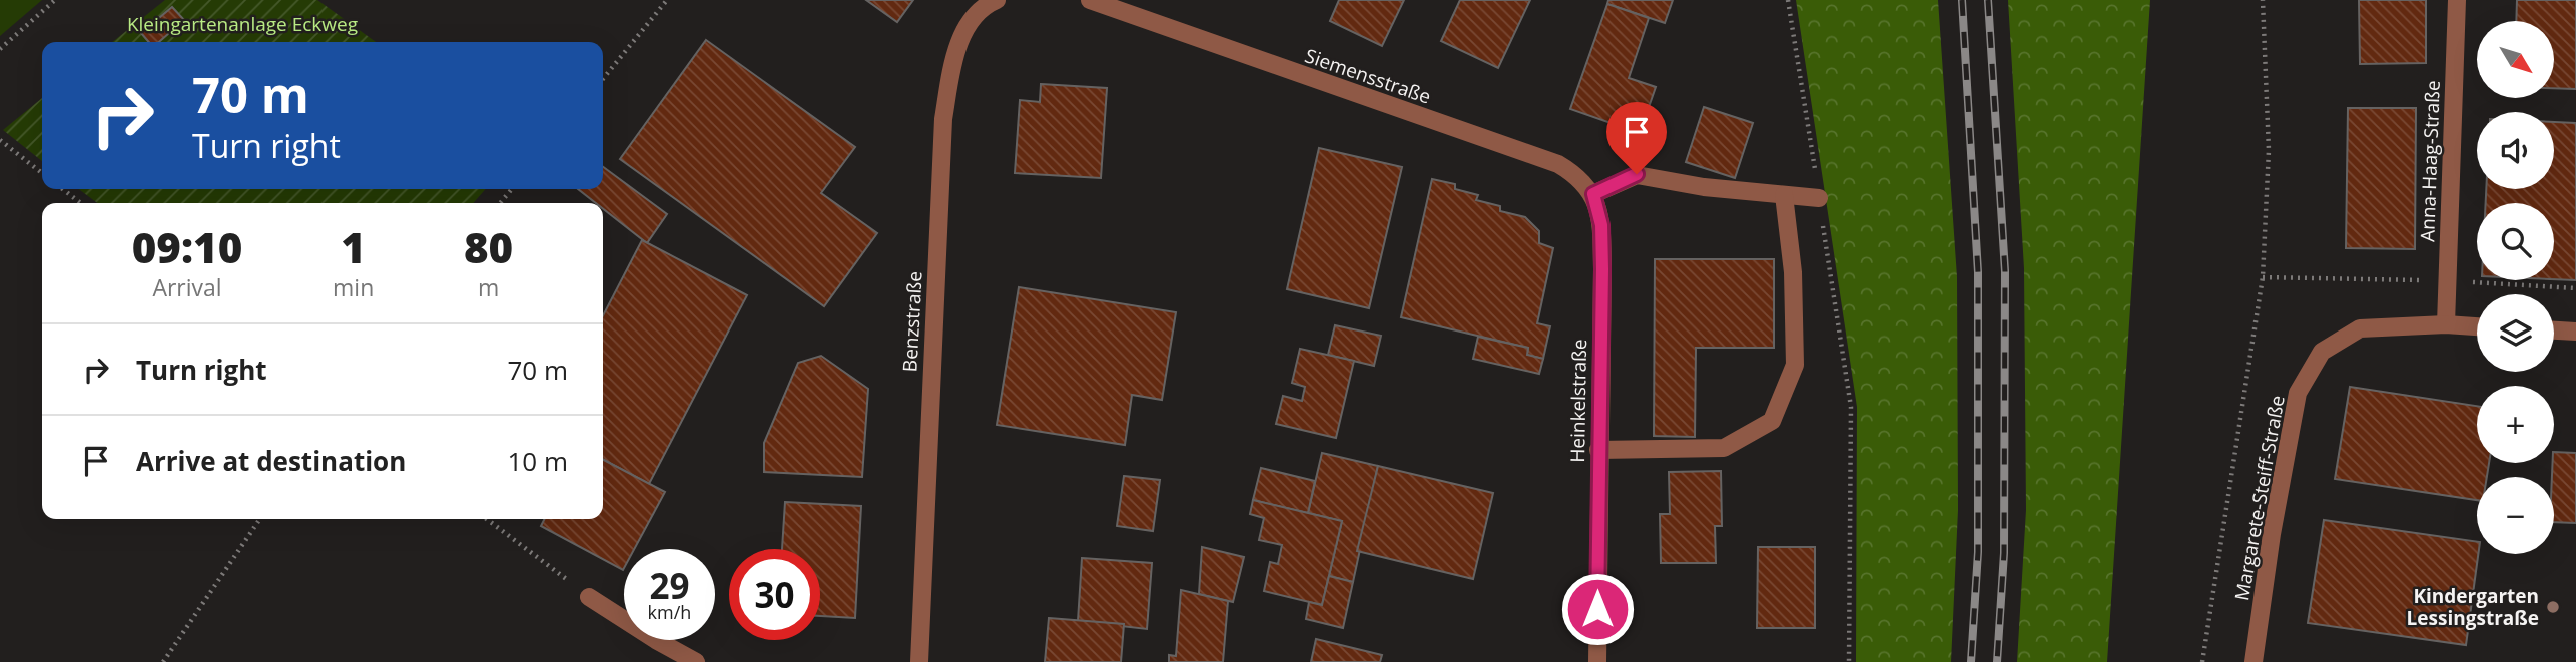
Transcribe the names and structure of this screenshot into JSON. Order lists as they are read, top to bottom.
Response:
{
  "streets": {
    "street": [
      "Siemensstraße",
      "Anna-Haag-Straße",
      "Benzstraße",
      "Heinkelstraße",
      "Margarete-Steiff-Straße"
    ]
  },
  "crossings": [
    ["Siemensstraße", "Heinkelstraße"],
    ["Anna-Haag-Straße", "Margarete-Steiff-Straße"]
  ],
  "parks": ["Kleingartenanlage Eckweg"],
  "places": ["Kindergarten Lessingstraße"],
  "north": "bottom right",
  "page": {
    "map_buttons": ["+", "−"],
    "turn": ["70 m", "Turn right"],
    "eta": [
      "09:10",
      "Arrival",
      "1",
      "min",
      "80",
      "m"
    ],
    "list": [
      {
        "name": "Turn right",
        "value": "70 m"
      },
      {
        "name": "Arrive at destination",
        "value": "10 m"
      }
    ],
    "speed": "29 km/h",
    "limit": "30"
  }
}
